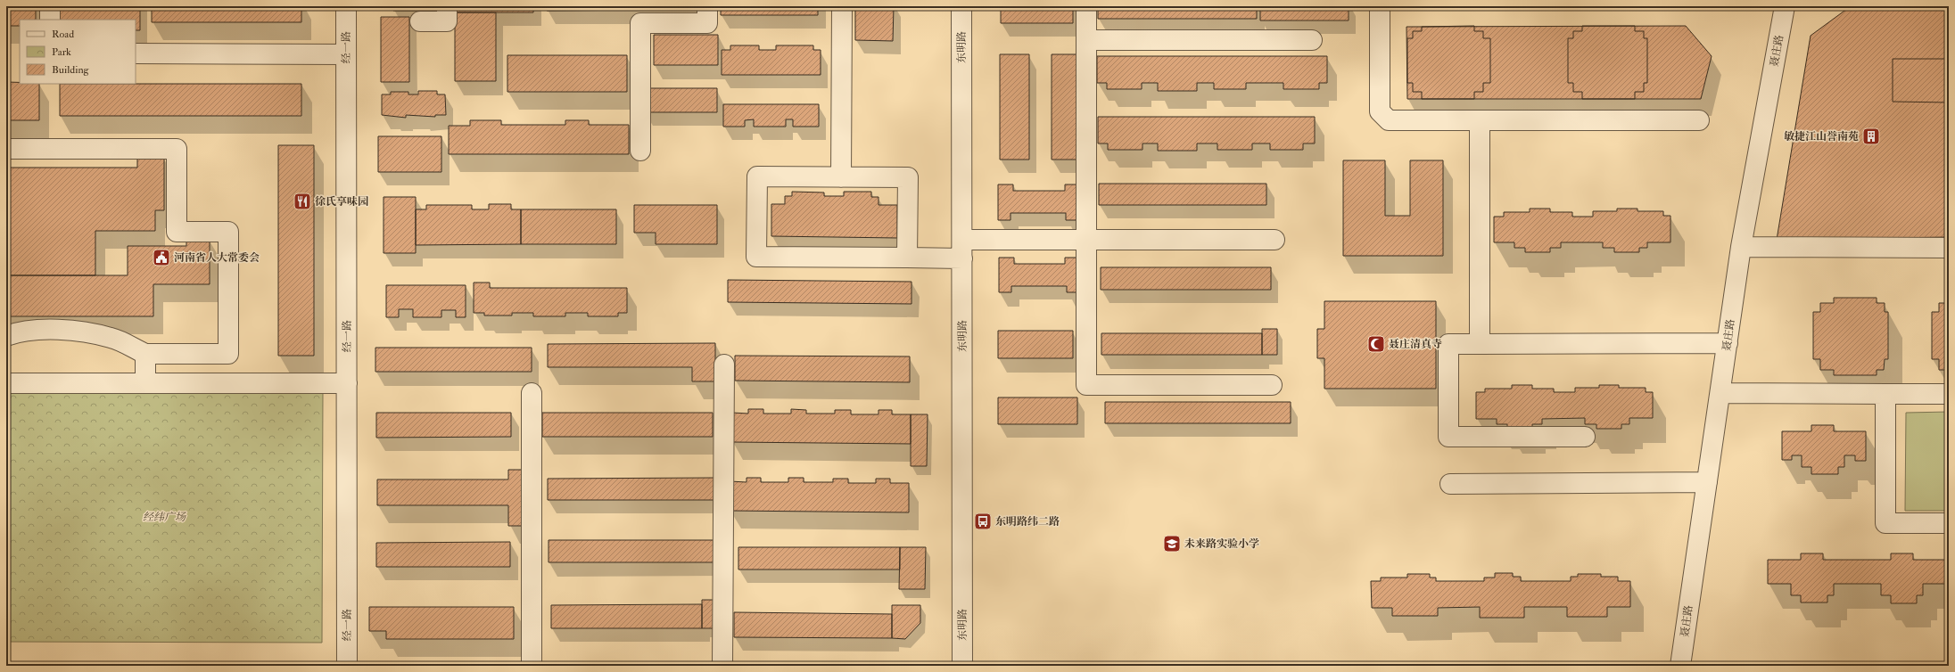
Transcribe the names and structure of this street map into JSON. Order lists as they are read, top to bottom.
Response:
{
  "streets": {
    "street": ["经一路", "东明路", "聂庄路"]
  },
  "parks": ["经纬广场"],
  "places": {
    "building": ["敏捷江山誉南苑"],
    "restaurant": ["徐氏享味园"],
    "public building": ["河南省人大常委会"],
    "mosque": ["聂庄清真寺"],
    "bus stop": ["东明路纬二路"],
    "school or university": ["未来路实验小学"]
  },
  "legend": ["Road", "Park", "Building"]
}
